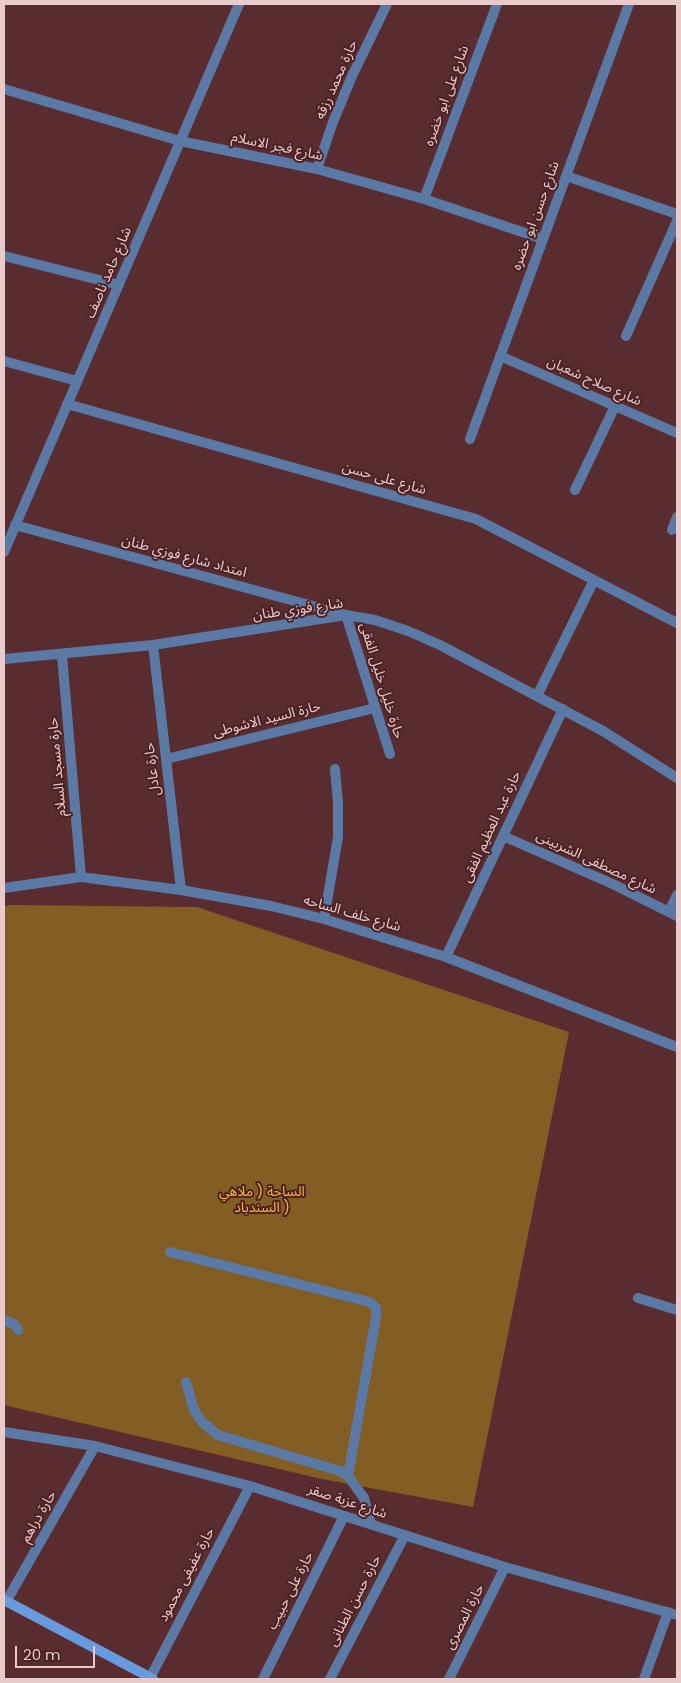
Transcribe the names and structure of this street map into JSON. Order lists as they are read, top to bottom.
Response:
{
  "streets": {
    "street": [
      "حارة محمد رزقه",
      "شارع على ابو خضره",
      "شارع فجر الاسلام",
      "شارع حسن ابو حضره",
      "شارع حامد ناصف",
      "شارع صلاح شعبان",
      "شارع على حسن",
      "امتداد شارع فوزي طنان",
      "شارع فوزي طنان",
      "حارة خليل خليل الفقى",
      "حارة السيد الاشوطى",
      "حارة مسجد السلام",
      "حارة عادل",
      "حارة عبد العظيم الفقى",
      "شارع مصطفى الشربينى",
      "شارع خلف الساحه",
      "شارع عزبة صقر",
      "حارة دراهم",
      "حارة عفيفى محمود",
      "حارة على حبيب",
      "حارة حسن الطنانى",
      "حارة المصرى"
    ]
  },
  "crossings": [
    ["حارة محمد رزقه", "شارع فجر الاسلام"],
    ["شارع على ابو خضره", "شارع فجر الاسلام"],
    ["شارع فجر الاسلام", "شارع حسن ابو حضره"],
    ["شارع فجر الاسلام", "شارع حامد ناصف"],
    ["شارع حسن ابو حضره", "شارع صلاح شعبان"],
    ["شارع حامد ناصف", "شارع على حسن"],
    ["شارع حامد ناصف", "امتداد شارع فوزي طنان"],
    ["امتداد شارع فوزي طنان", "شارع فوزي طنان"],
    ["امتداد شارع فوزي طنان", "حارة خليل خليل الفقى"],
    ["شارع فوزي طنان", "حارة خليل خليل الفقى"],
    ["شارع فوزي طنان", "حارة مسجد السلام"],
    ["شارع فوزي طنان", "حارة عادل"],
    ["شارع فوزي طنان", "حارة عبد العظيم الفقى"],
    ["حارة خليل خليل الفقى", "حارة السيد الاشوطى"],
    ["حارة السيد الاشوطى", "حارة عادل"],
    ["حارة مسجد السلام", "شارع خلف الساحه"],
    ["حارة عادل", "شارع خلف الساحه"],
    ["حارة عبد العظيم الفقى", "شارع مصطفى الشربينى"],
    ["حارة عبد العظيم الفقى", "شارع خلف الساحه"],
    ["شارع عزبة صقر", "حارة دراهم"],
    ["شارع عزبة صقر", "حارة عفيفى محمود"],
    ["شارع عزبة صقر", "حارة على حبيب"],
    ["شارع عزبة صقر", "حارة حسن الطنانى"],
    ["شارع عزبة صقر", "حارة المصرى"]
  ],
  "parks": ["الساحة ( ملاهي السندباد )"],
  "scale_bar": "20 m"
}
